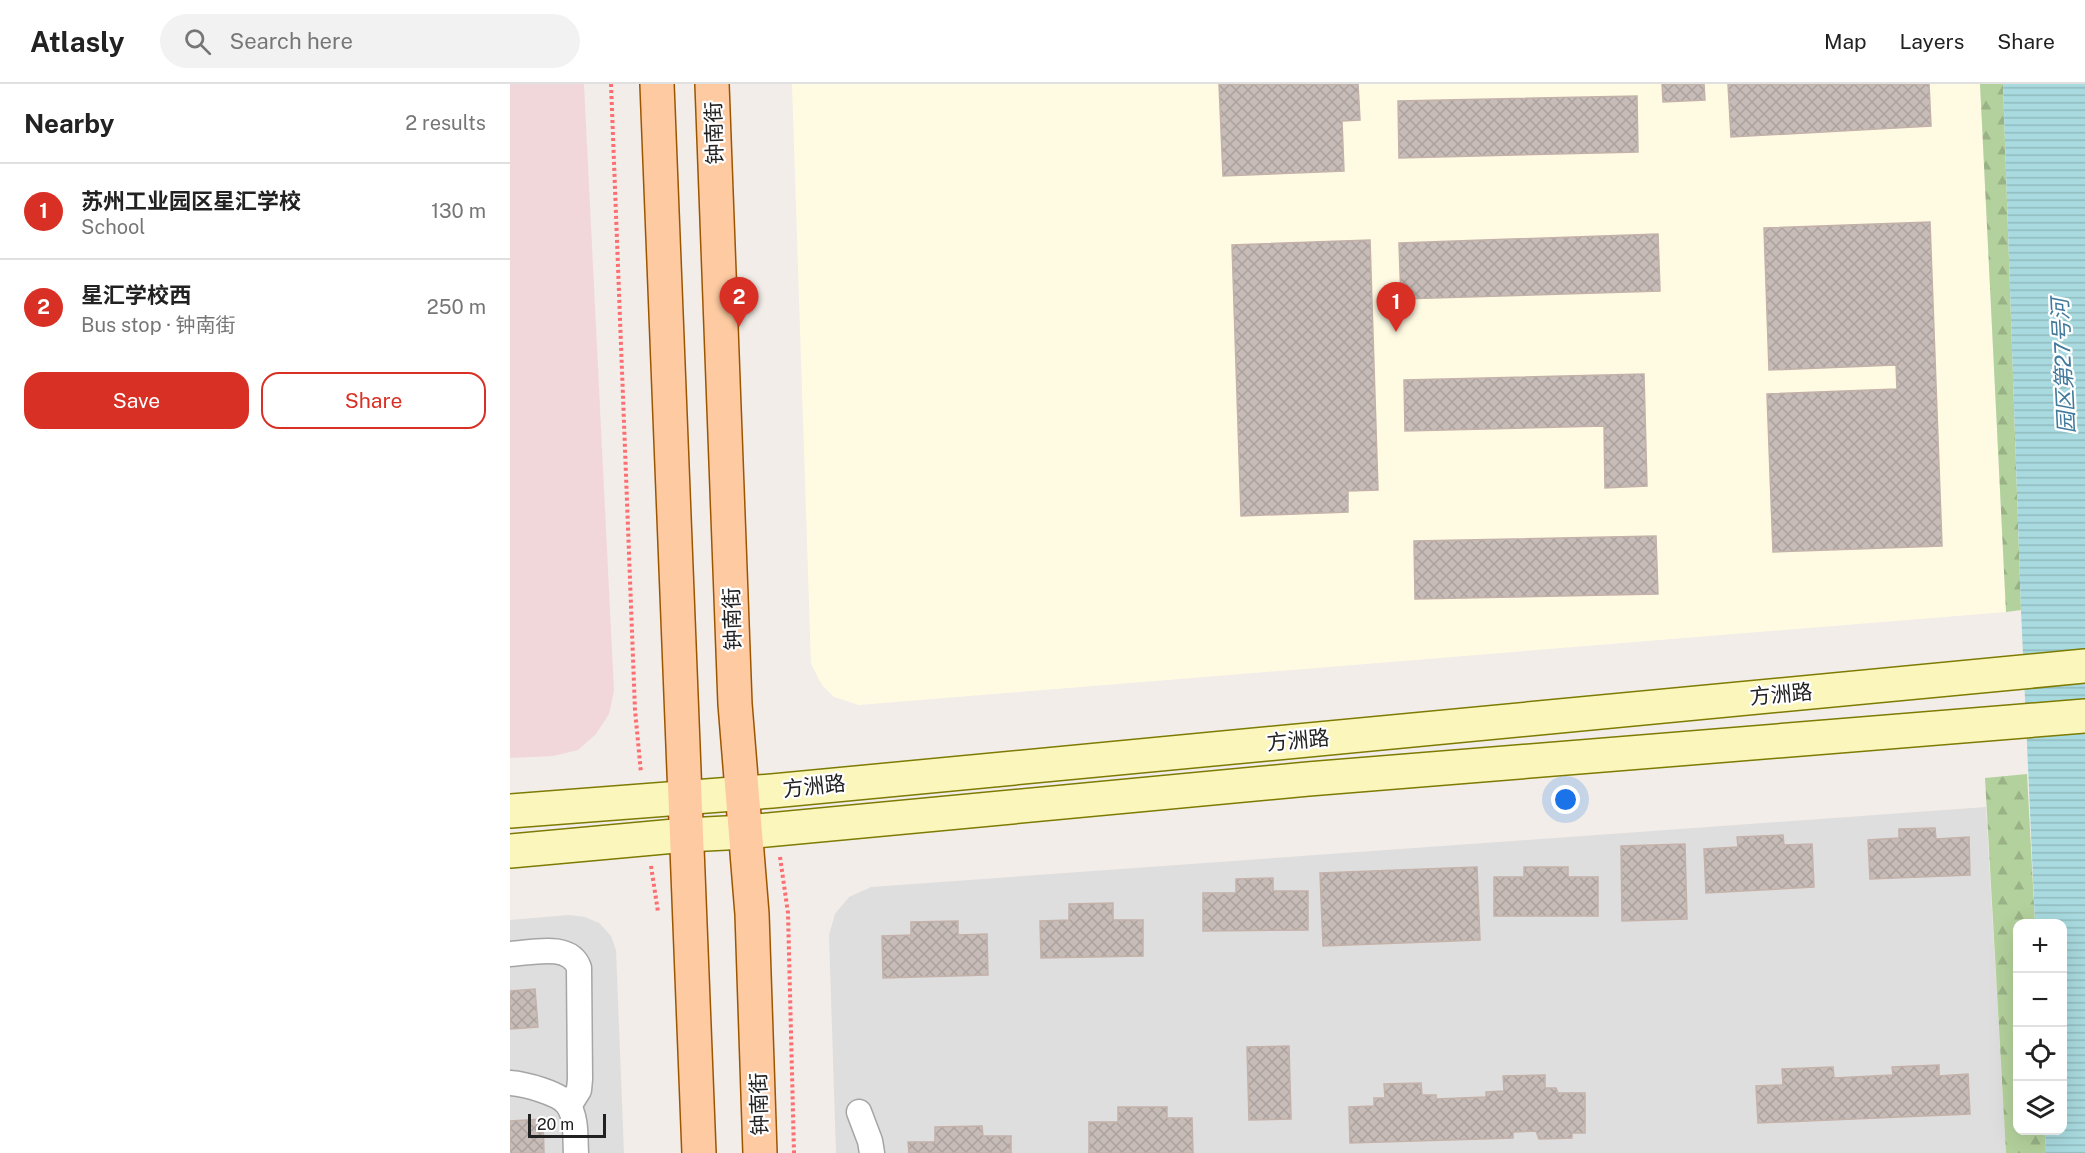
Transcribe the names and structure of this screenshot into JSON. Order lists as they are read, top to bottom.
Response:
{
  "streets": {
    "main road": ["钟南街", "方洲路"]
  },
  "crossings": [
    ["钟南街", "方洲路"]
  ],
  "water": ["园区第27号河"],
  "scale_bar": "20 m",
  "page": {
    "header": "Atlasly",
    "search": "Search here",
    "nav": ["Map", "Layers", "Share"],
    "heading": ["Nearby", "2 results"],
    "list": [
      {
        "mark": "1",
        "name": "苏州工业园区星汇学校",
        "note": "School",
        "value": "130 m"
      },
      {
        "mark": "2",
        "name": "星汇学校西",
        "note": "Bus stop · 钟南街",
        "value": "250 m"
      }
    ],
    "pins": ["2", "1"],
    "buttons": ["Save", "Share"],
    "map_buttons": ["+", "−"],
    "scale": "20 m"
  }
}
